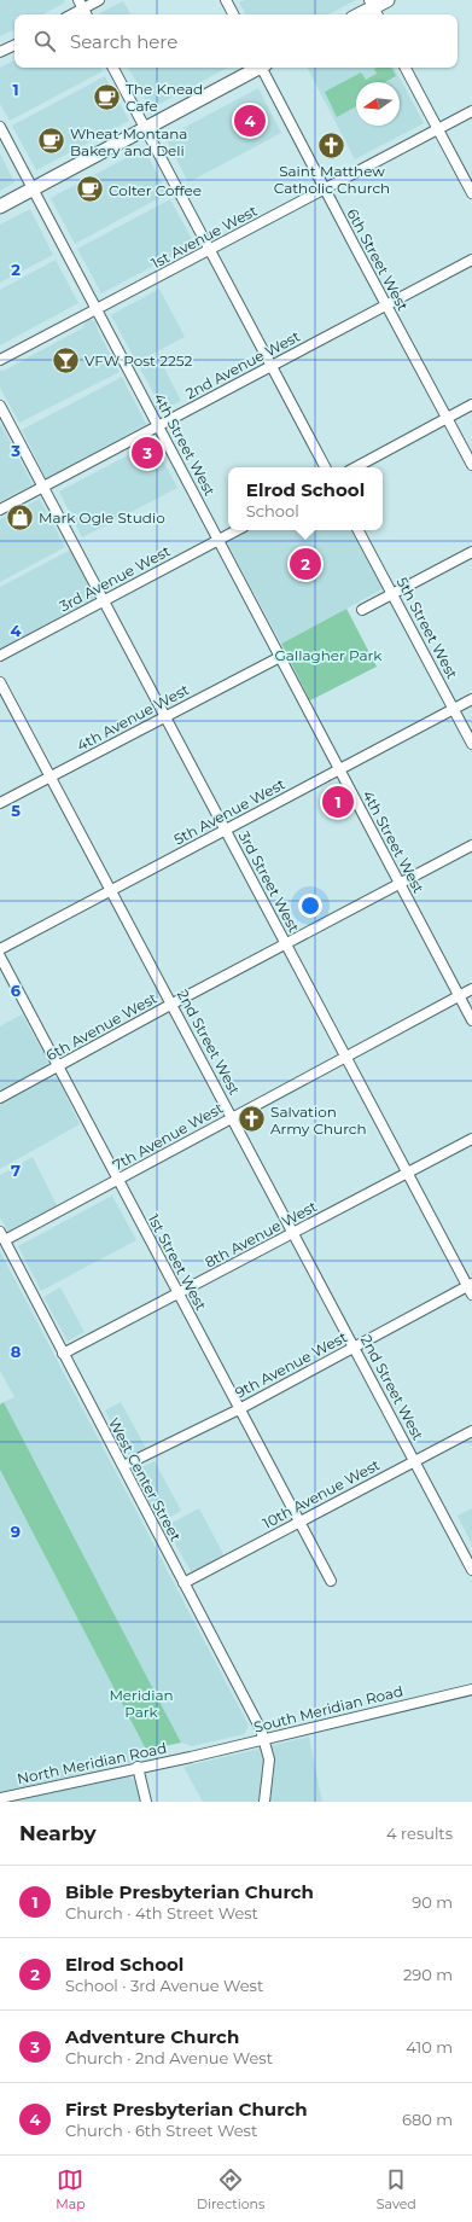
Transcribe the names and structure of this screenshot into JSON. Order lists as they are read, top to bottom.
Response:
{
  "streets": {
    "street": [
      "1st Avenue West",
      "6th Street West",
      "2nd Avenue West",
      "4th Street West",
      "3rd Avenue West",
      "5th Street West",
      "4th Avenue West",
      "5th Avenue West",
      "3rd Street West",
      "6th Avenue West",
      "2nd Street West",
      "7th Avenue West",
      "8th Avenue West",
      "1st Street West",
      "9th Avenue West",
      "West Center Street",
      "10th Avenue West",
      "South Meridian Road",
      "North Meridian Road"
    ]
  },
  "crossings": [
    ["1st Avenue West", "6th Street West"],
    ["1st Avenue West", "4th Street West"],
    ["6th Street West", "2nd Avenue West"],
    ["2nd Avenue West", "4th Street West"],
    ["2nd Avenue West", "3rd Street West"],
    ["4th Street West", "3rd Avenue West"],
    ["4th Street West", "4th Avenue West"],
    ["4th Street West", "5th Avenue West"],
    ["4th Street West", "6th Avenue West"],
    ["4th Street West", "7th Avenue West"],
    ["3rd Avenue West", "3rd Street West"],
    ["5th Street West", "5th Avenue West"],
    ["4th Avenue West", "3rd Street West"],
    ["4th Avenue West", "2nd Street West"],
    ["5th Avenue West", "3rd Street West"],
    ["5th Avenue West", "2nd Street West"],
    ["3rd Street West", "6th Avenue West"],
    ["3rd Street West", "7th Avenue West"],
    ["3rd Street West", "8th Avenue West"],
    ["3rd Street West", "9th Avenue West"],
    ["6th Avenue West", "2nd Street West"],
    ["6th Avenue West", "1st Street West"],
    ["2nd Street West", "7th Avenue West"],
    ["2nd Street West", "8th Avenue West"],
    ["2nd Street West", "9th Avenue West"],
    ["2nd Street West", "10th Avenue West"],
    ["7th Avenue West", "1st Street West"],
    ["7th Avenue West", "West Center Street"],
    ["8th Avenue West", "1st Street West"],
    ["8th Avenue West", "West Center Street"],
    ["1st Street West", "9th Avenue West"],
    ["1st Street West", "10th Avenue West"],
    ["9th Avenue West", "West Center Street"],
    ["West Center Street", "10th Avenue West"],
    ["West Center Street", "South Meridian Road"],
    ["South Meridian Road", "North Meridian Road"]
  ],
  "parks": ["Gallagher Park", "Meridian Park"],
  "places": {
    "cafe": ["The Knead Cafe", "Wheat Montana Bakery and Deli", "Colter Coffee"],
    "church": ["Saint Matthew Catholic Church", "Salvation Army Church"],
    "bar": ["VFW Post 2252"],
    "shop": ["Mark Ogle Studio"]
  },
  "north": "left",
  "page": {
    "search": "Search here",
    "pins": [
      "4",
      "3",
      "2",
      "1"
    ],
    "popup": ["Elrod School", "School"],
    "heading": ["Nearby", "4 results"],
    "list": [
      {
        "mark": "1",
        "name": "Bible Presbyterian Church",
        "note": "Church · 4th Street West",
        "value": "90 m"
      },
      {
        "mark": "2",
        "name": "Elrod School",
        "note": "School · 3rd Avenue West",
        "value": "290 m"
      },
      {
        "mark": "3",
        "name": "Adventure Church",
        "note": "Church · 2nd Avenue West",
        "value": "410 m"
      },
      {
        "mark": "4",
        "name": "First Presbyterian Church",
        "note": "Church · 6th Street West",
        "value": "680 m"
      }
    ],
    "nav": ["Map", "Directions", "Saved"]
  },
  "grid": {
    "rows": [
      "1",
      "2",
      "3",
      "4",
      "5",
      "6",
      "7",
      "8",
      "9"
    ]
  }
}
